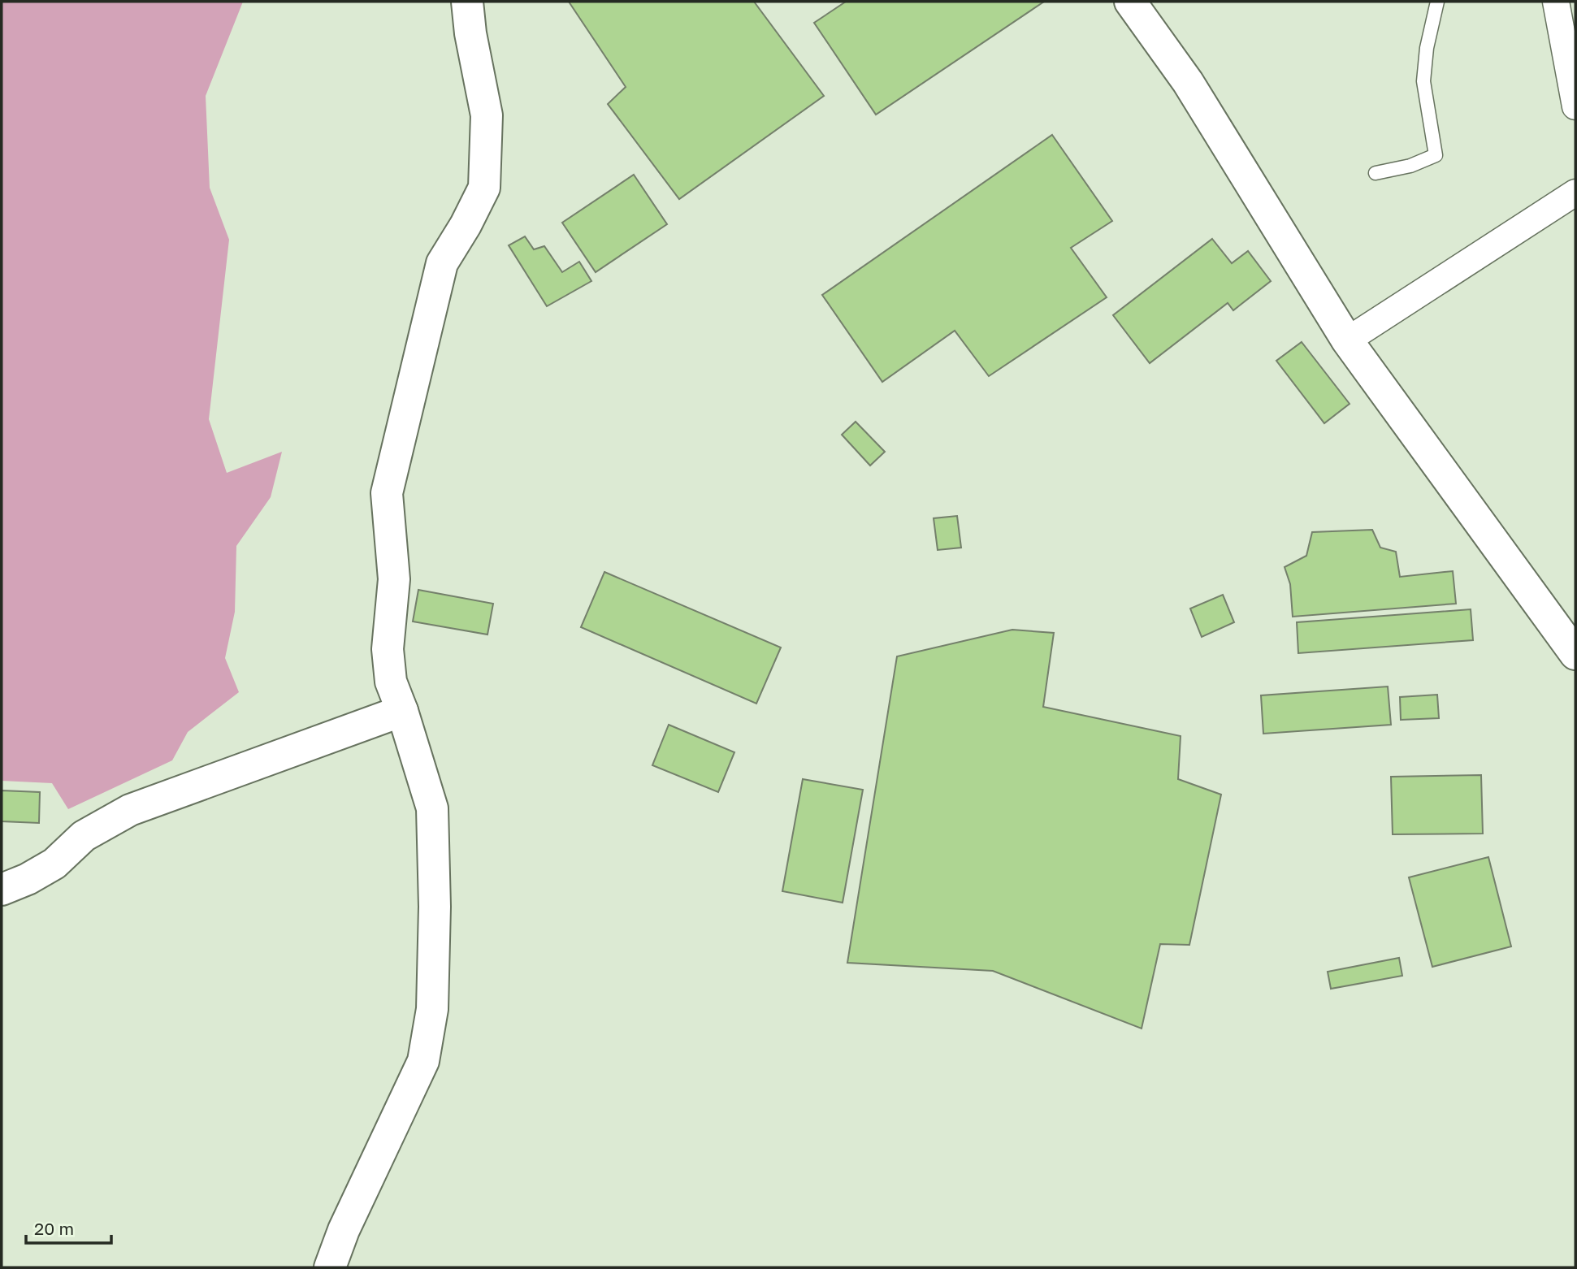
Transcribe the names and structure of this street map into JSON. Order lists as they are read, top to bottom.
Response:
{
  "scale_bar": "20 m"
}
